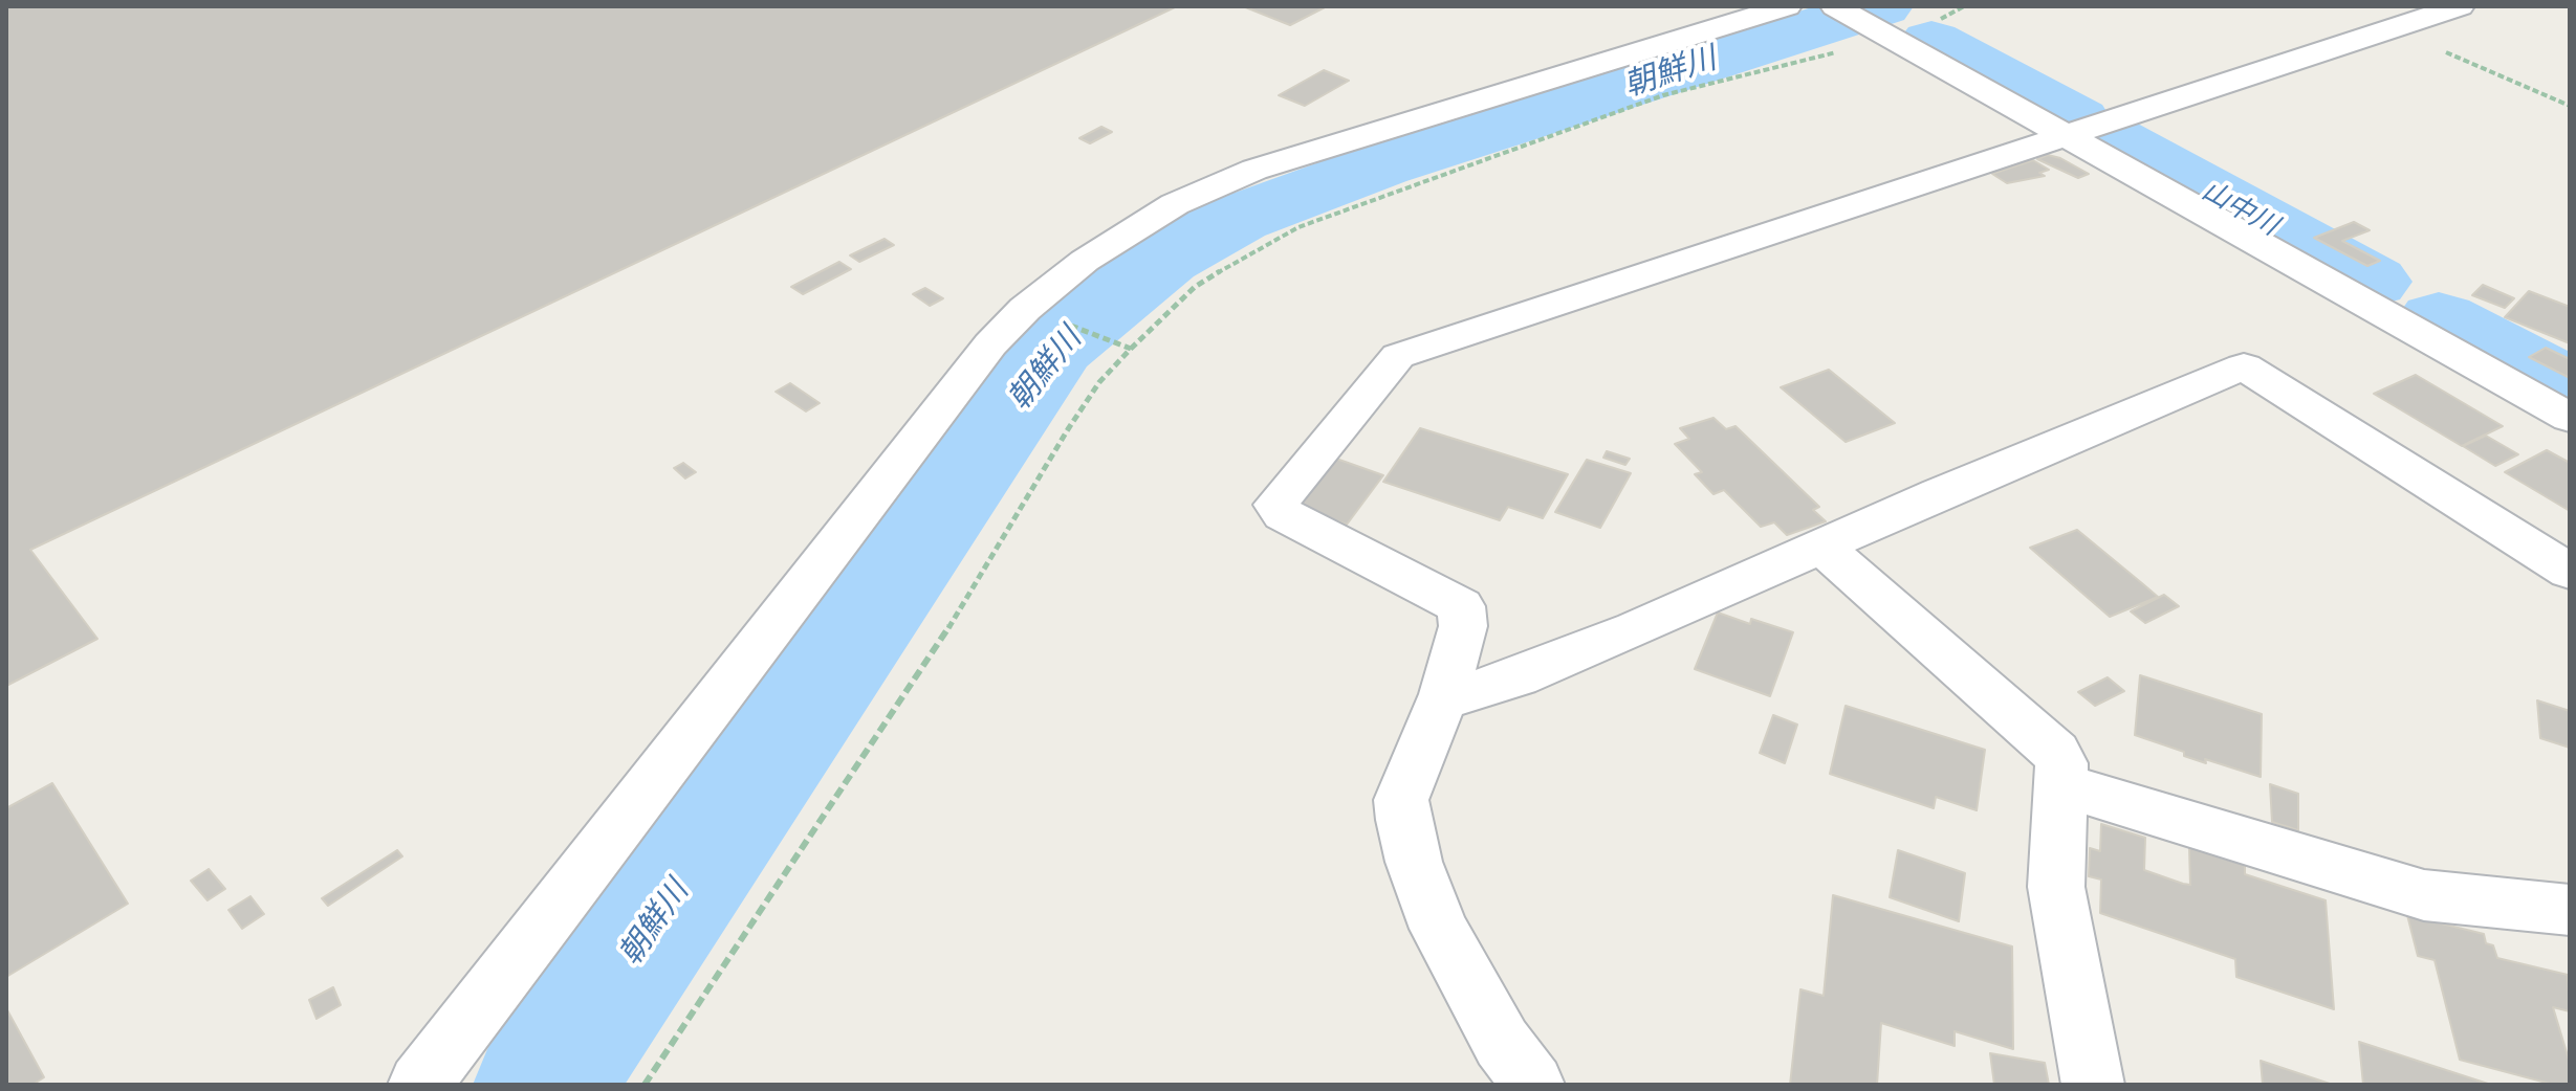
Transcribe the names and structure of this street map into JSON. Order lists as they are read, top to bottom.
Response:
{
  "water": ["朝鮮川", "山中川"]
}
